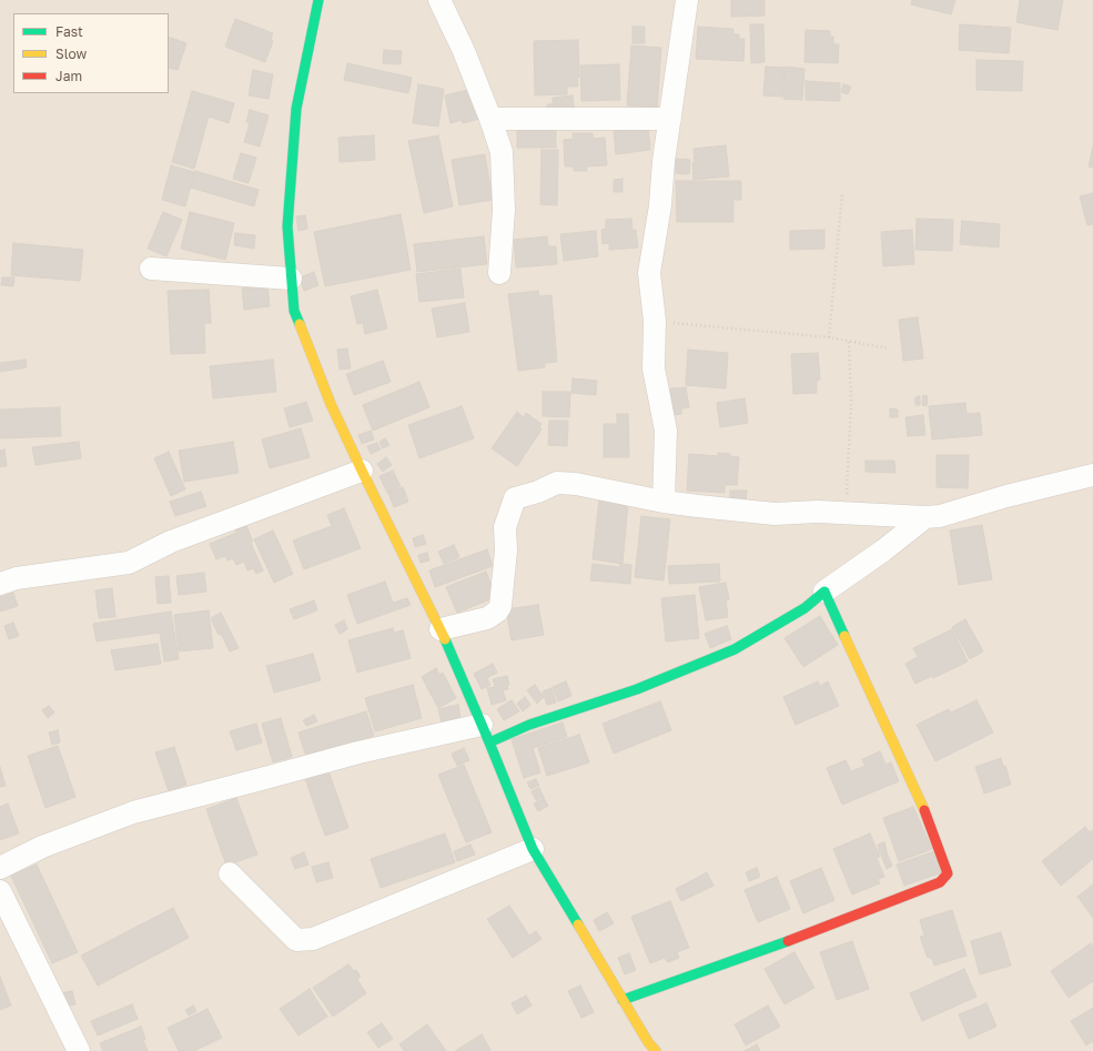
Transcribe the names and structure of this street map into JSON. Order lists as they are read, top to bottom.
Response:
{
  "legend": ["Fast", "Slow", "Jam"]
}
